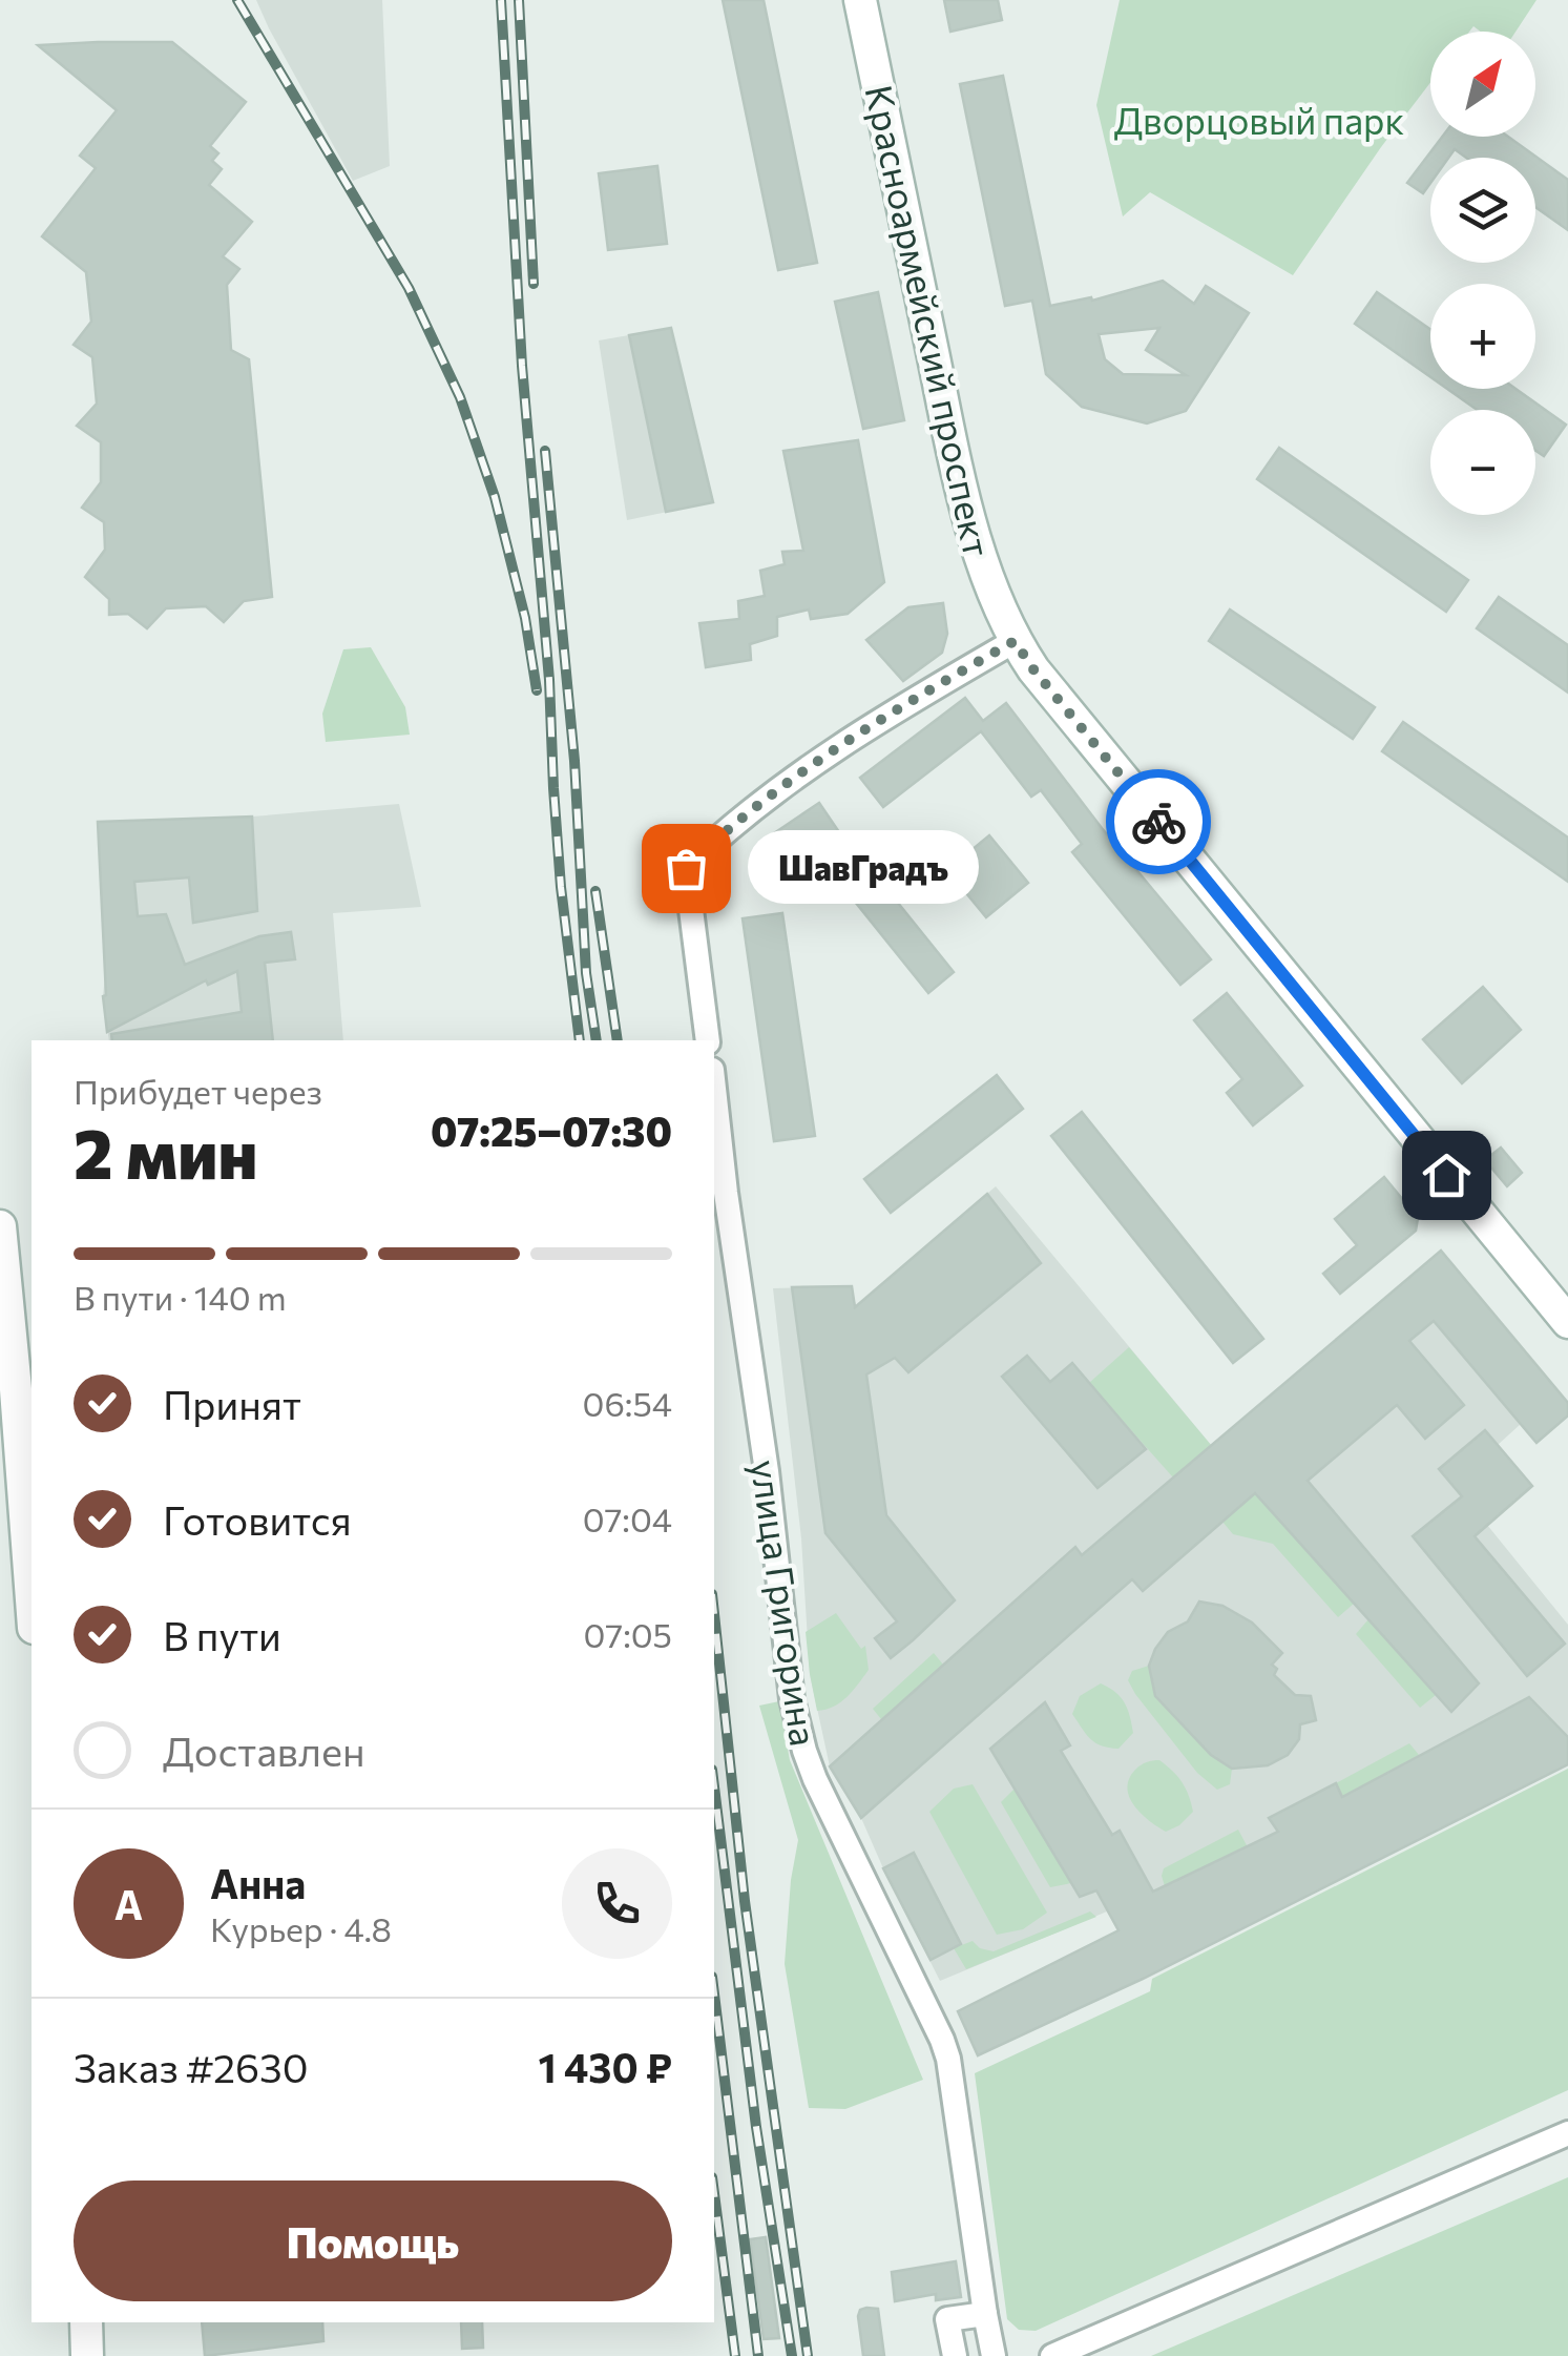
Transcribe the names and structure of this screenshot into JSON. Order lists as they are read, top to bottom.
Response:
{
  "streets": {
    "main road": ["Красноармейский проспект"],
    "street": ["улица Григорина"]
  },
  "parks": ["Дворцовый парк"],
  "places": ["ШавГрадъ"],
  "north": "top right",
  "page": {
    "map_buttons": ["+", "−"],
    "bubble": "ШавГрадъ",
    "heading": ["2 мин", "Прибудет через", "07:25–07:30"],
    "panel": [
      "Анна",
      "Курьер · 4.8",
      "Заказ #2630",
      "1 430 ₽"
    ],
    "bar": "В пути · 140 m",
    "list": [
      ["Принят", "06:54"],
      ["Готовится", "07:04"],
      ["В пути", "07:05"],
      "Доставлен"
    ],
    "round": "А",
    "buttons": "Помощь"
  }
}
